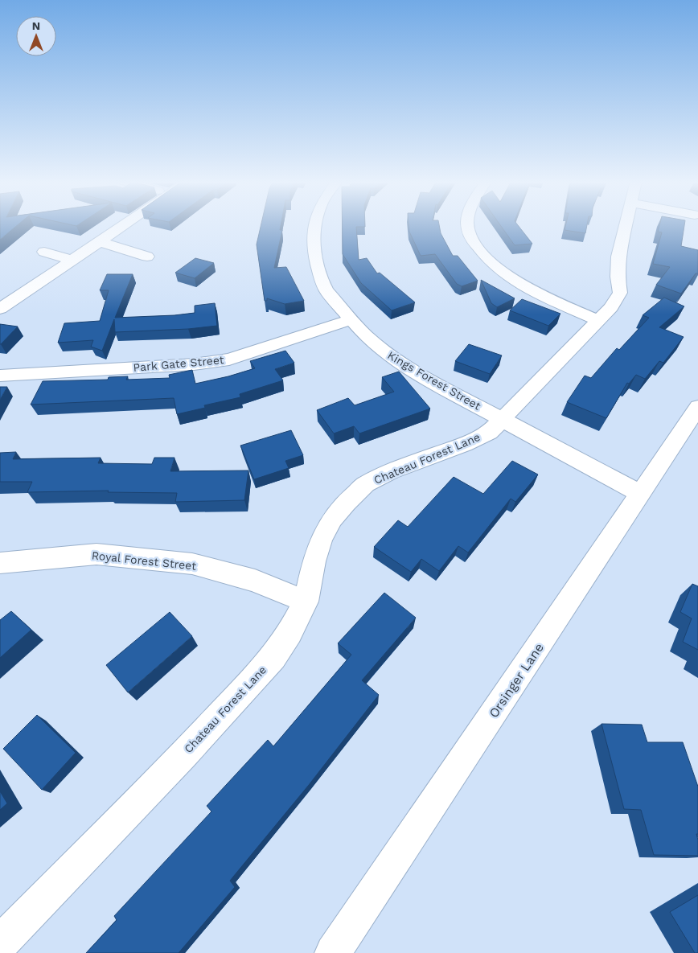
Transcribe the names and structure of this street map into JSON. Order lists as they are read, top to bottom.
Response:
{
  "streets": {
    "street": [
      "Park Gate Street",
      "Kings Forest Street",
      "Chateau Forest Lane",
      "Royal Forest Street",
      "Orsinger Lane"
    ]
  },
  "crossings": [
    ["Park Gate Street", "Kings Forest Street"],
    ["Kings Forest Street", "Chateau Forest Lane"],
    ["Kings Forest Street", "Orsinger Lane"],
    ["Chateau Forest Lane", "Royal Forest Street"]
  ],
  "north": "top"
}
